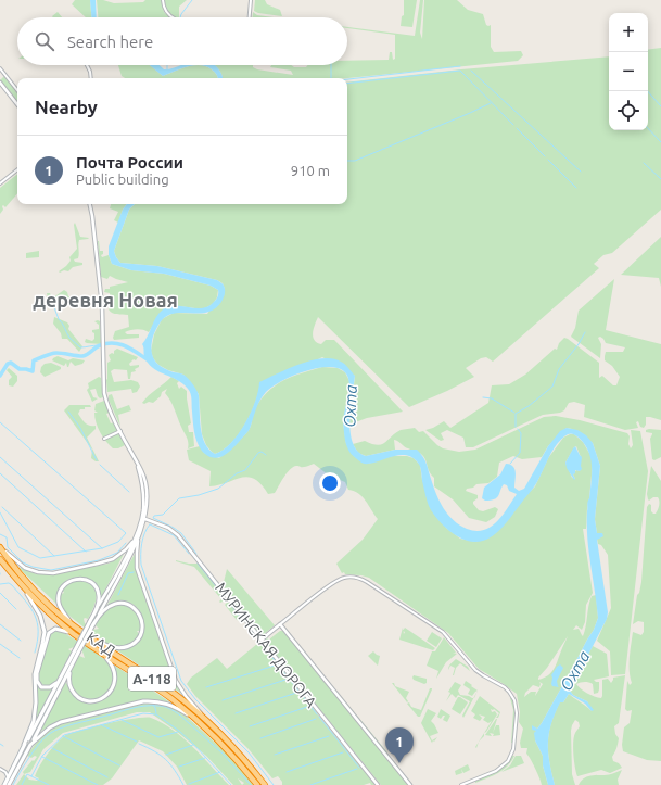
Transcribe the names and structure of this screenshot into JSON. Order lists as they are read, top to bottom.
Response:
{
  "streets": {
    "highway": ["КАД", "А-118"],
    "street": ["МУРИНСКАЯ ДОРОГА"]
  },
  "districts": ["деревня Новая"],
  "water": ["Охта"],
  "page": {
    "map_buttons": ["+", "−"],
    "search": "Search here",
    "heading": "Nearby",
    "list": [
      {
        "mark": "1",
        "name": "Почта России",
        "note": "Public building",
        "value": "910 m"
      }
    ],
    "pins": "1"
  }
}
